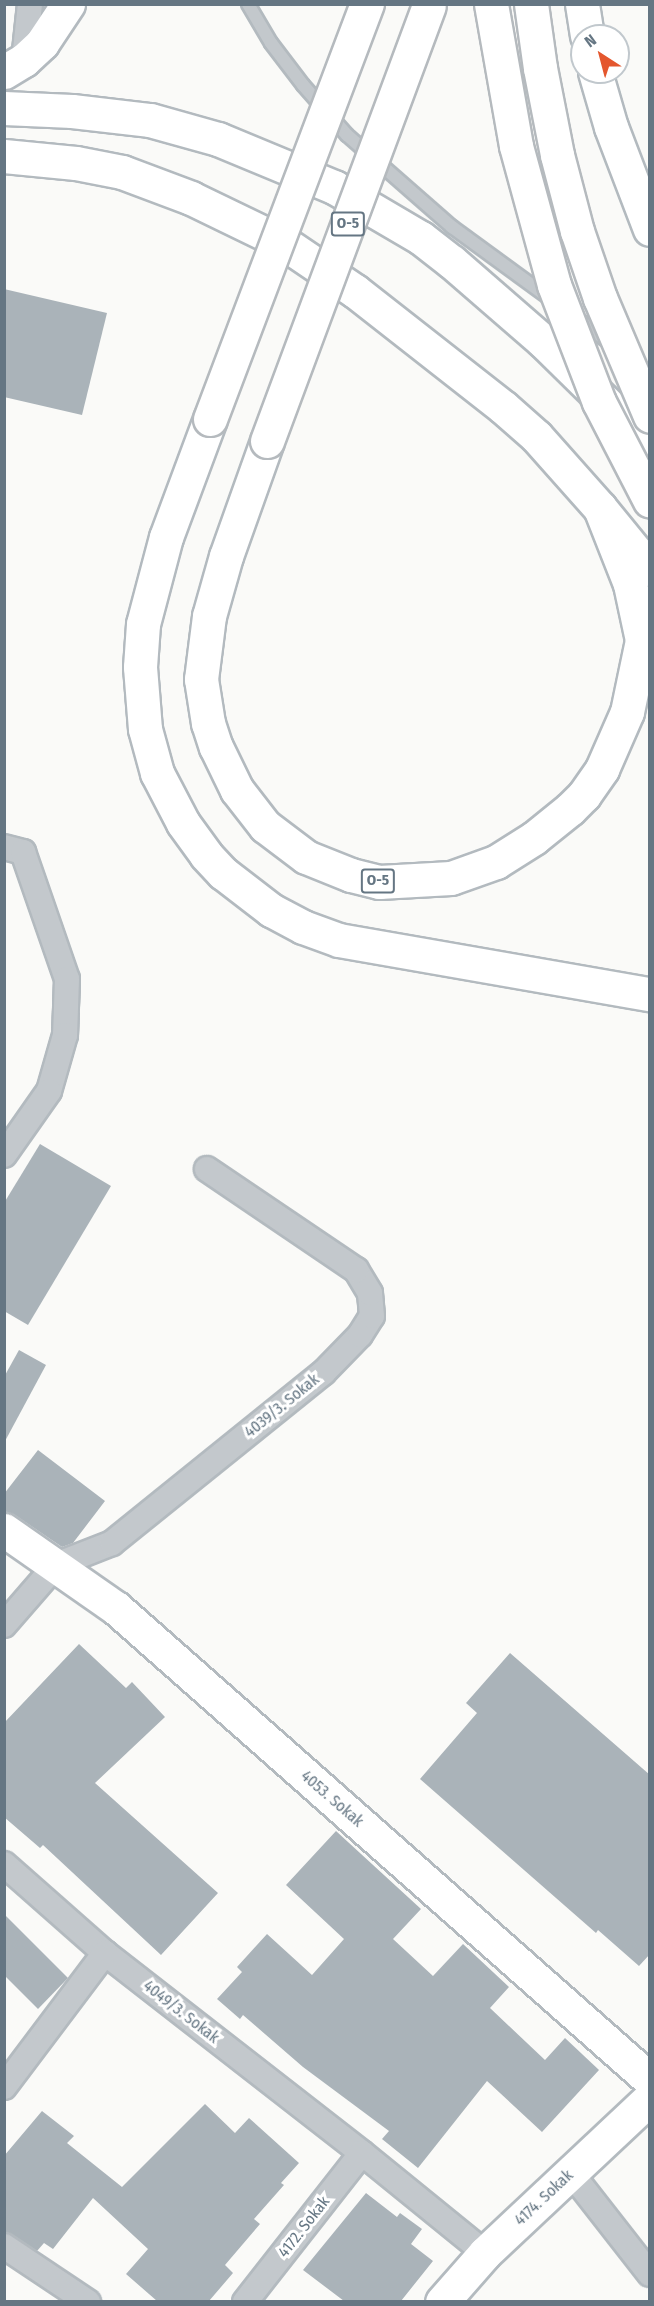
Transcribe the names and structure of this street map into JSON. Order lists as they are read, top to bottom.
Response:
{
  "streets": {
    "main road": ["O-5", "4053. Sokak", "4174. Sokak"],
    "street": ["4039/3. Sokak", "4049/3. Sokak", "4172. Sokak"]
  },
  "crossings": [
    ["4039/3. Sokak", "4053. Sokak"],
    ["4049/3. Sokak", "4174. Sokak"],
    ["4049/3. Sokak", "4172. Sokak"]
  ],
  "north": "top left"
}
